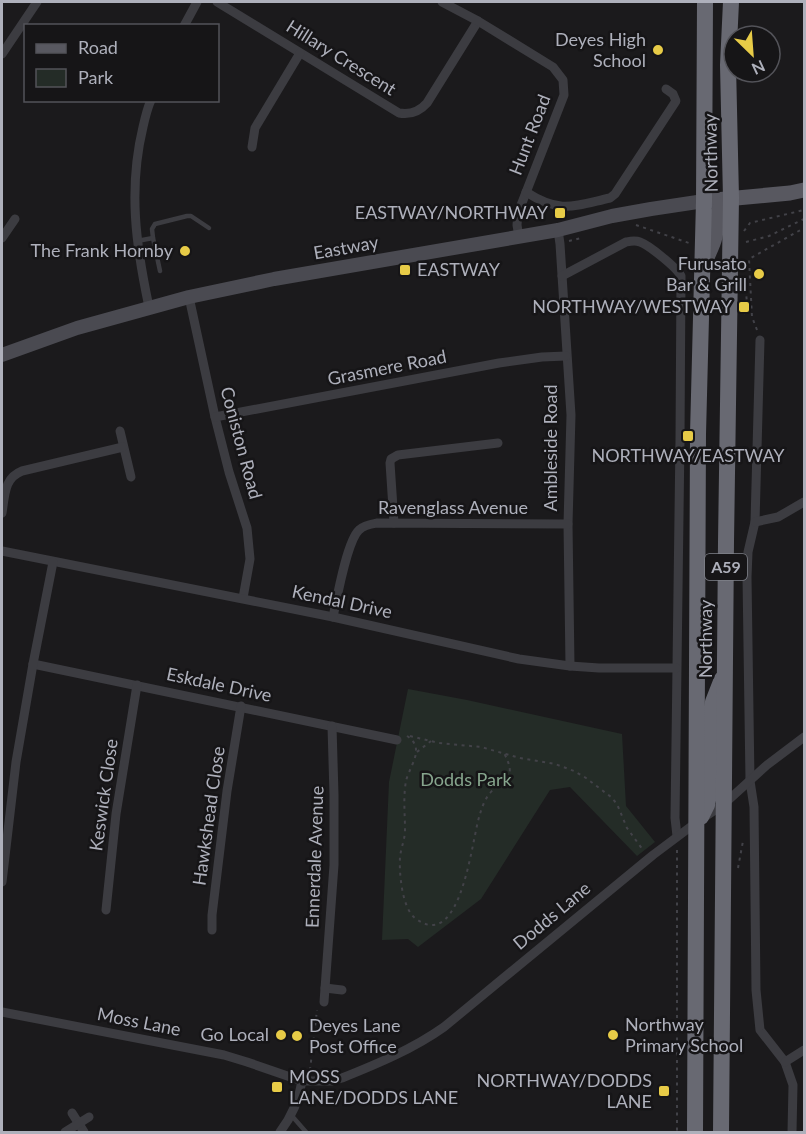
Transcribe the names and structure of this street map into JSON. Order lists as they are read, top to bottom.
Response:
{
  "streets": {
    "highway": ["Northway", "A59"],
    "street": [
      "Hillary Crescent",
      "Hunt Road",
      "Eastway",
      "Grasmere Road",
      "Coniston Road",
      "Ambleside Road",
      "Ravenglass Avenue",
      "Kendal Drive",
      "Eskdale Drive",
      "Keswick Close",
      "Hawkshead Close",
      "Ennerdale Avenue",
      "Dodds Lane",
      "Moss Lane"
    ]
  },
  "crossings": [
    ["Hillary Crescent", "Hunt Road"],
    ["Hunt Road", "Eastway"],
    ["Northway", "Eastway"],
    ["Northway", "Ambleside Road"],
    ["Northway", "Kendal Drive"],
    ["Northway", "Dodds Lane"],
    ["Eastway", "Coniston Road"],
    ["Eastway", "Ambleside Road"],
    ["Grasmere Road", "Coniston Road"],
    ["Grasmere Road", "Ambleside Road"],
    ["Coniston Road", "Kendal Drive"],
    ["Ambleside Road", "Ravenglass Avenue"],
    ["Ambleside Road", "Kendal Drive"],
    ["Ravenglass Avenue", "Kendal Drive"],
    ["Eskdale Drive", "Keswick Close"],
    ["Eskdale Drive", "Hawkshead Close"],
    ["Eskdale Drive", "Ennerdale Avenue"],
    ["Dodds Lane", "Moss Lane"]
  ],
  "parks": ["Dodds Park"],
  "places": {
    "other": [
      "Deyes High School",
      "The Frank Hornby",
      "Furusato Bar & Grill",
      "Go Local",
      "Northway Primary School",
      "Deyes Lane Post Office"
    ],
    "transit": [
      "EASTWAY/NORTHWAY",
      "EASTWAY",
      "NORTHWAY/WESTWAY",
      "NORTHWAY/EASTWAY",
      "MOSS LANE/DODDS LANE",
      "NORTHWAY/DODDS LANE"
    ]
  },
  "legend": ["Road", "Park"],
  "north": "bottom right"
}
